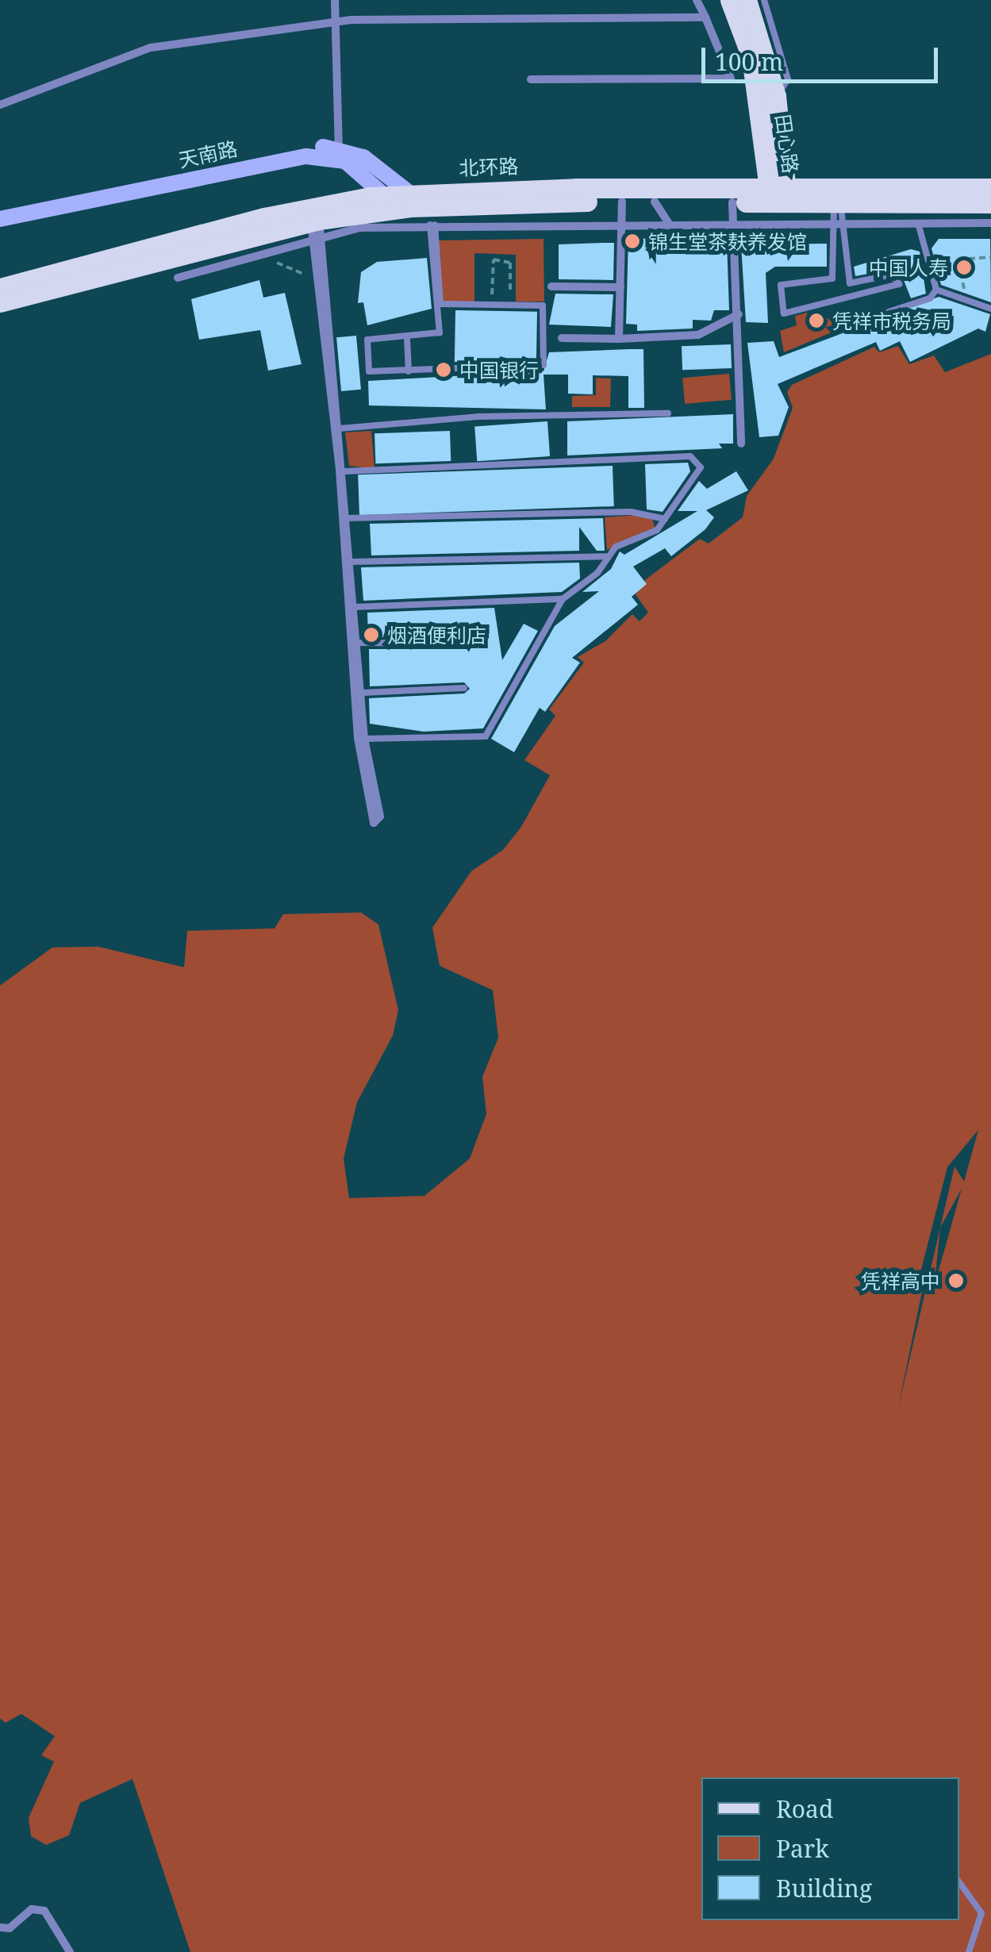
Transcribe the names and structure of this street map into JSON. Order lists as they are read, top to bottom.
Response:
{
  "streets": {
    "main road": ["田心路", "天南路", "北环路"]
  },
  "crossings": [
    ["田心路", "北环路"],
    ["天南路", "北环路"]
  ],
  "places": [
    "锦生堂茶麸养发馆",
    "中国人寿",
    "凭祥市税务局",
    "中国银行",
    "烟酒便利店",
    "凭祥高中"
  ],
  "legend": ["Road", "Park", "Building"],
  "scale_bar": "100 m"
}
